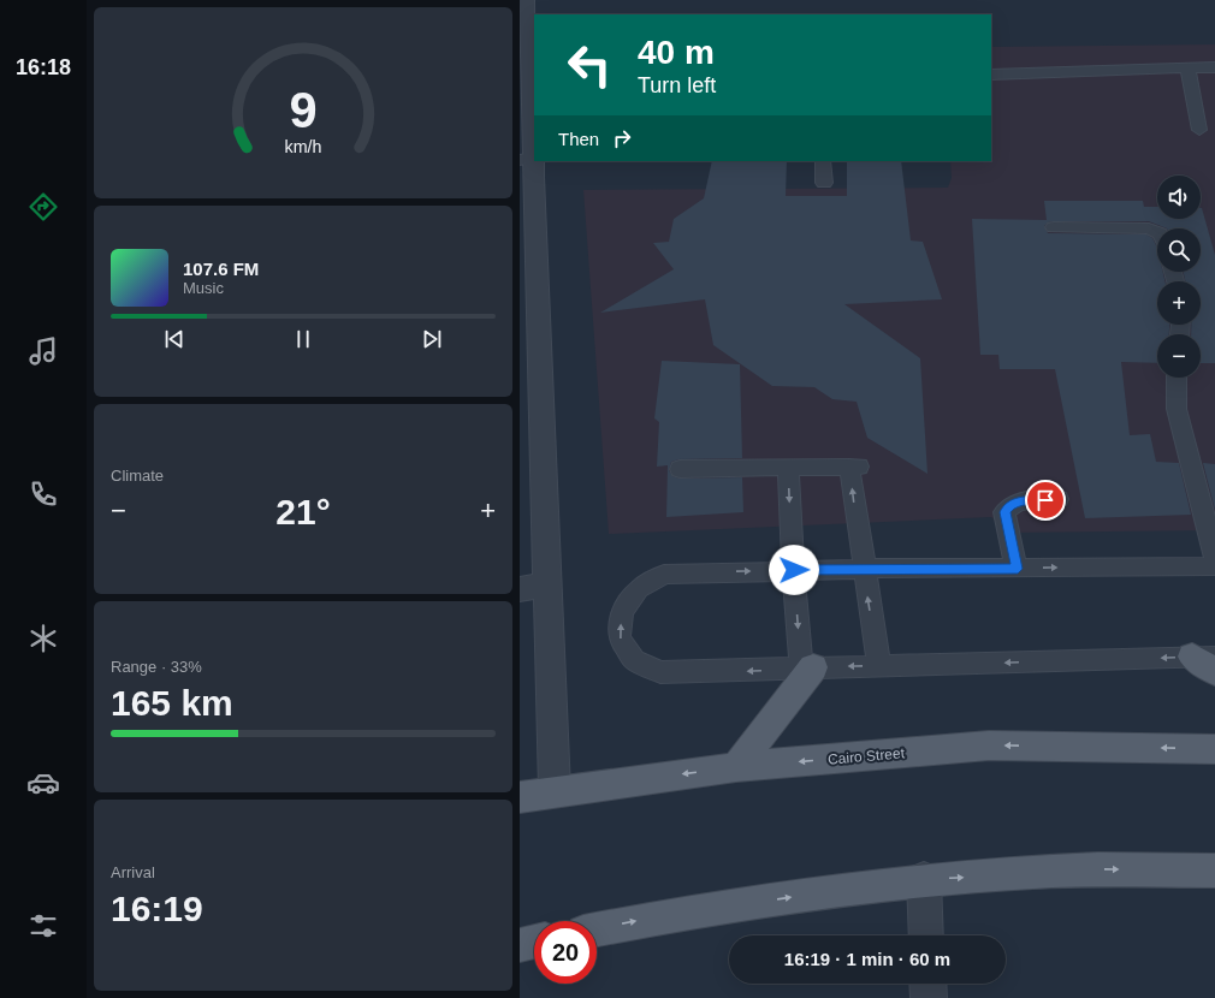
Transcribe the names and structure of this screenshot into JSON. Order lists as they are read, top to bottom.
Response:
{
  "streets": {
    "main road": ["Cairo Street"]
  },
  "page": {
    "tabs": "16:18",
    "turn": ["40 m", "Turn left"],
    "then": "Then",
    "map_buttons": ["+", "−"],
    "song": ["107.6 FM", "Music"],
    "tile": [
      "Climate",
      ["Range · 33%", "165 km"],
      ["Arrival", "16:19"]
    ],
    "heat": ["−", "21°", "+"],
    "limit": "20",
    "trip": "16:19 · 1 min · 60 m",
    "gauge": ["9", "km/h"]
  }
}
